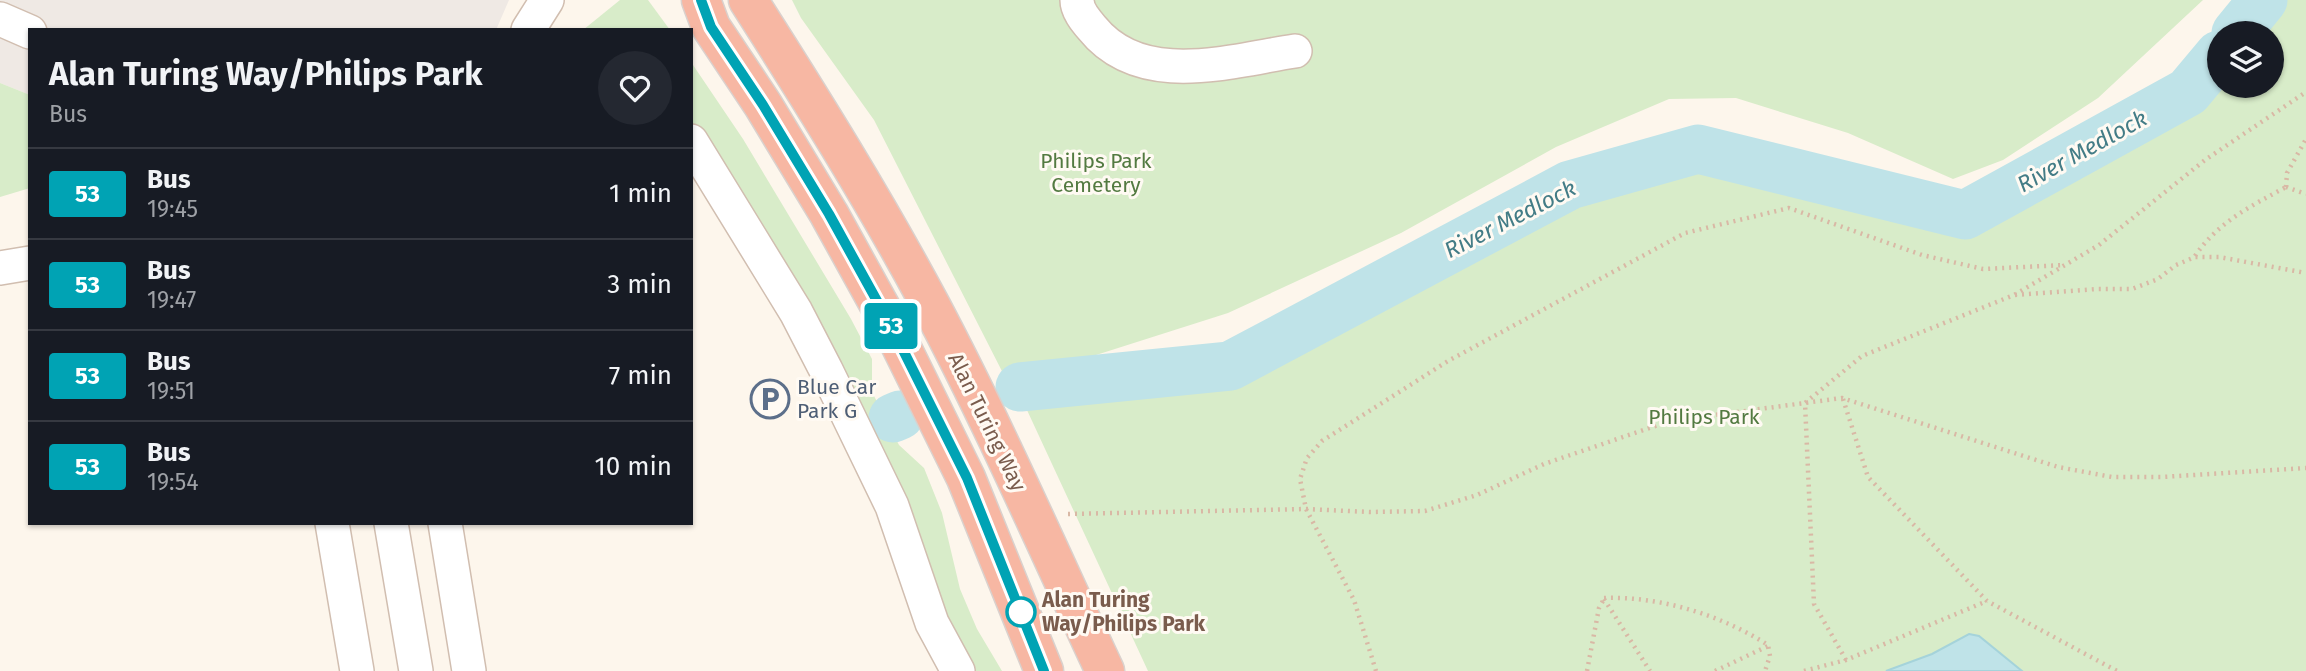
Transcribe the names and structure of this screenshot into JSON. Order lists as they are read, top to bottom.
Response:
{
  "streets": {
    "highway": ["Alan Turing Way"]
  },
  "water": ["River Medlock"],
  "parks": ["Philips Park Cemetery", "Philips Park"],
  "places": {
    "parking": ["Blue Car Park G"],
    "other": ["Alan Turing Way/Philips Park"]
  },
  "lines": ["bus line 53"],
  "page": {
    "on_map": "53",
    "heading": ["Alan Turing Way/Philips Park", "Bus"],
    "list": [
      {
        "mark": "53",
        "name": "Bus",
        "note": "19:45",
        "value": "1 min"
      },
      {
        "mark": "53",
        "name": "Bus",
        "note": "19:47",
        "value": "3 min"
      },
      {
        "mark": "53",
        "name": "Bus",
        "note": "19:51",
        "value": "7 min"
      },
      {
        "mark": "53",
        "name": "Bus",
        "note": "19:54",
        "value": "10 min"
      }
    ]
  }
}
